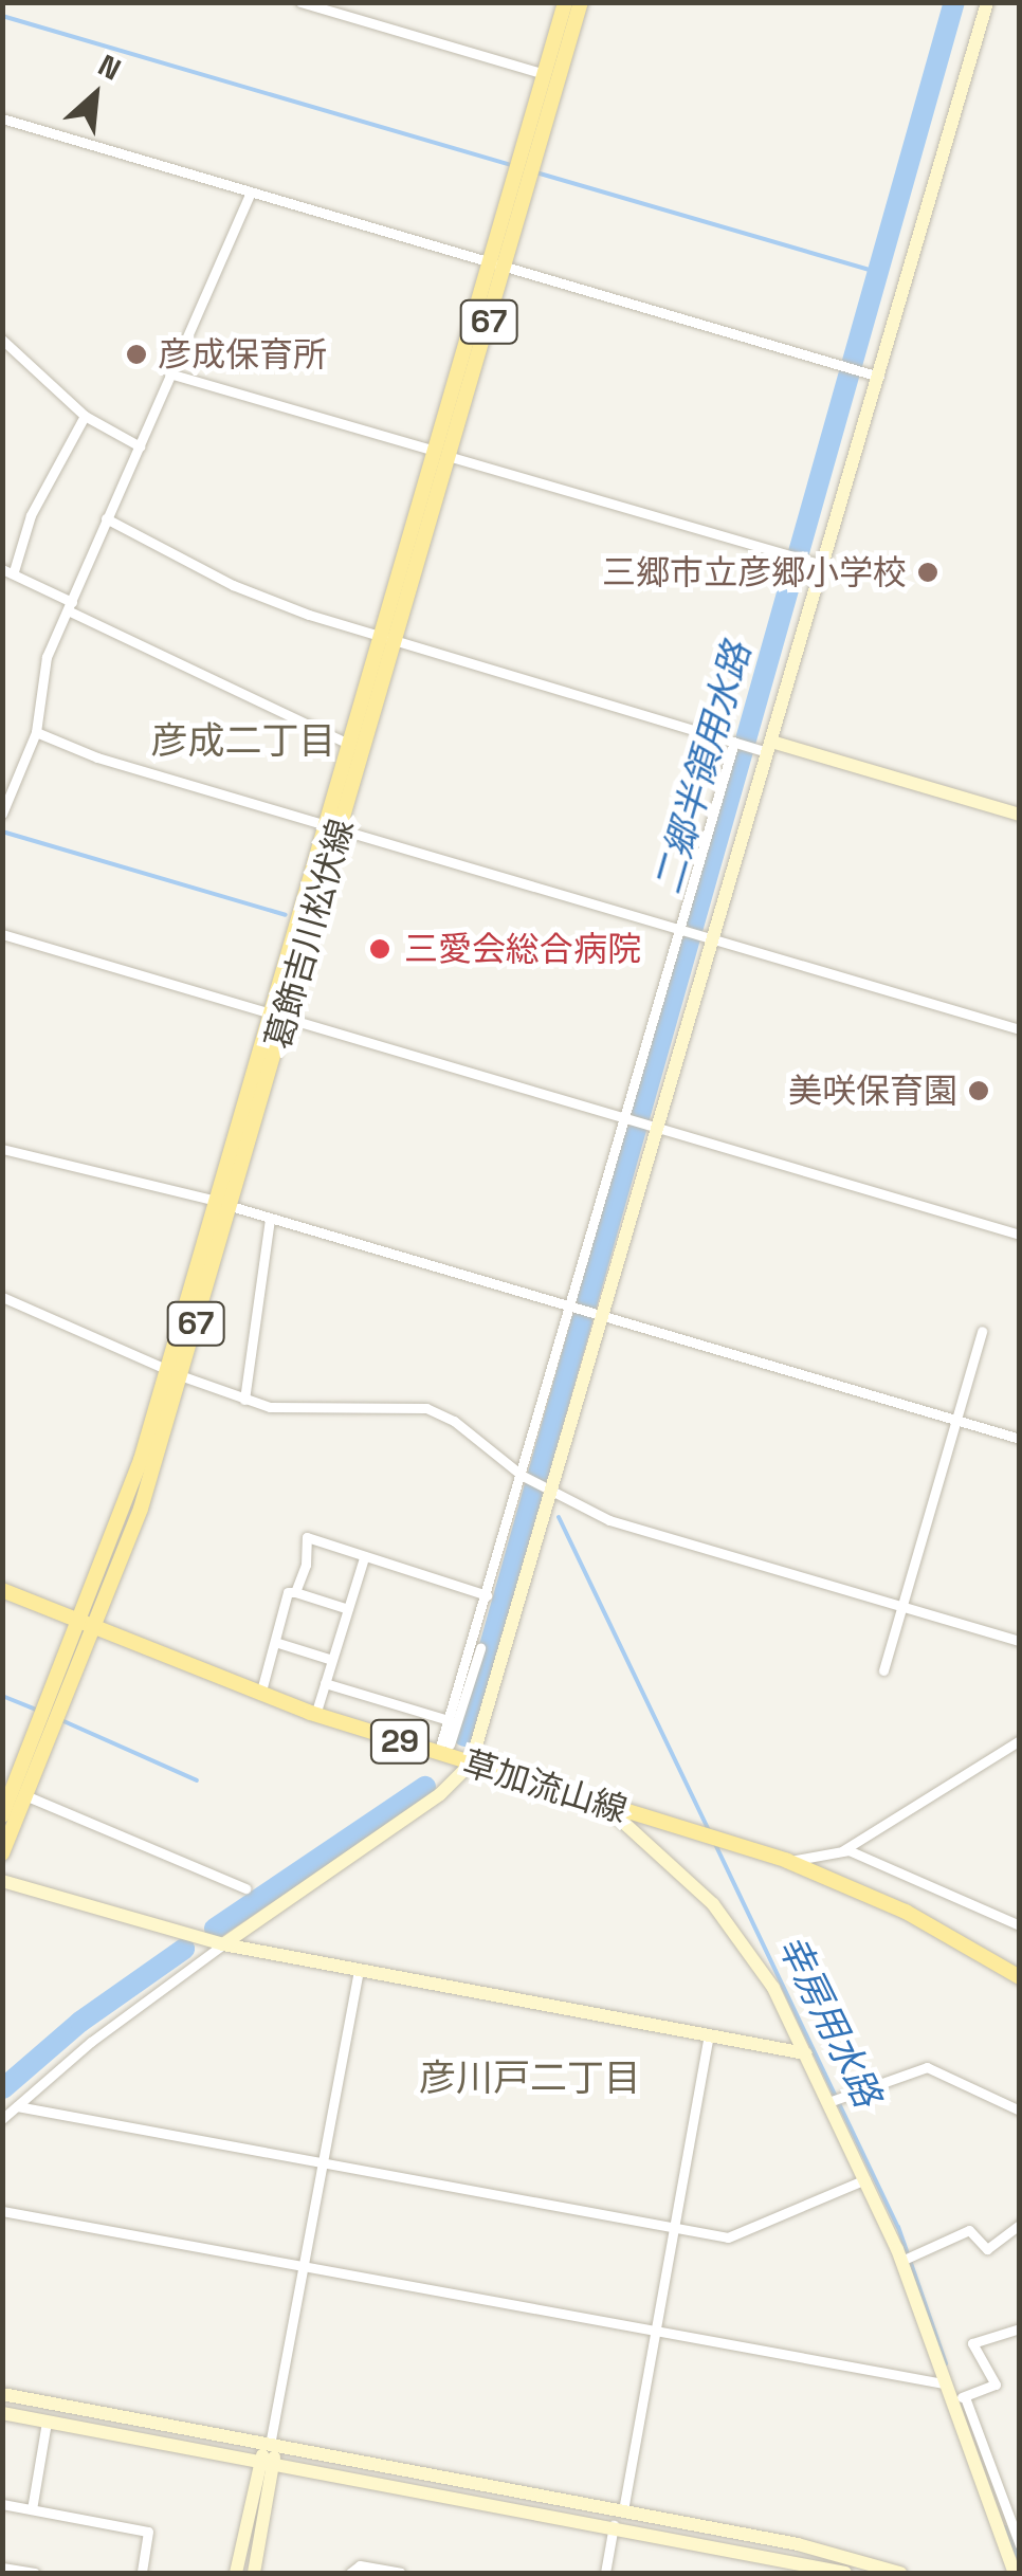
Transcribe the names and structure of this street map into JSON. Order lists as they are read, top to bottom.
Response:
{
  "streets": {
    "main road": [
      "67",
      "葛飾吉川松伏線",
      "29",
      "草加流山線"
    ]
  },
  "crossings": [
    ["葛飾吉川松伏線", "草加流山線"]
  ],
  "districts": ["彦成二丁目", "彦川戸二丁目"],
  "water": ["二郷半領用水路", "幸房用水路"],
  "places": [
    "彦成保育所",
    "三郷市立彦郷小学校",
    "三愛会総合病院",
    "美咲保育園"
  ],
  "north": "top right"
}
